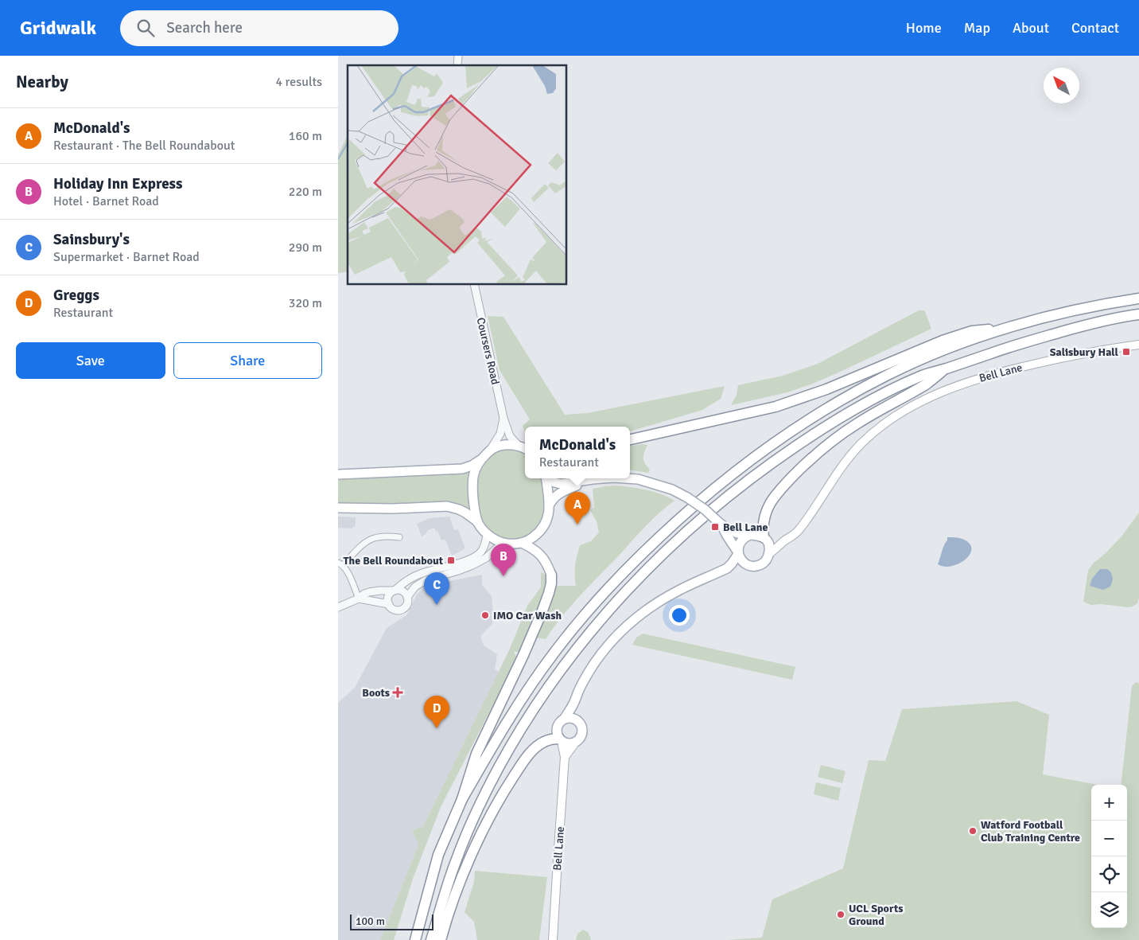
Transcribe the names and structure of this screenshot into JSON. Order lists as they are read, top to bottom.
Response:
{
  "streets": {
    "main road": ["Bell Lane"],
    "street": ["Coursers Road"]
  },
  "places": {
    "transit": ["Salisbury Hall", "Bell Lane", "The Bell Roundabout"],
    "other": ["IMO Car Wash", "Watford Football Club Training Centre", "UCL Sports Ground"],
    "health": ["Boots"]
  },
  "scale_bar": "100 m",
  "north": "top left",
  "page": {
    "header": "Gridwalk",
    "search": "Search here",
    "nav": [
      "Home",
      "Map",
      "About",
      "Contact"
    ],
    "heading": ["Nearby", "4 results"],
    "list": [
      {
        "mark": "A",
        "name": "McDonald's",
        "note": "Restaurant · The Bell Roundabout",
        "value": "160 m"
      },
      {
        "mark": "B",
        "name": "Holiday Inn Express",
        "note": "Hotel · Barnet Road",
        "value": "220 m"
      },
      {
        "mark": "C",
        "name": "Sainsbury's",
        "note": "Supermarket · Barnet Road",
        "value": "290 m"
      },
      {
        "mark": "D",
        "name": "Greggs",
        "note": "Restaurant",
        "value": "320 m"
      }
    ],
    "buttons": ["Save", "Share"],
    "popup": ["McDonald's", "Restaurant"],
    "pins": [
      "A",
      "B",
      "C",
      "D"
    ],
    "map_buttons": ["+", "−"],
    "scale": "100 m"
  }
}
